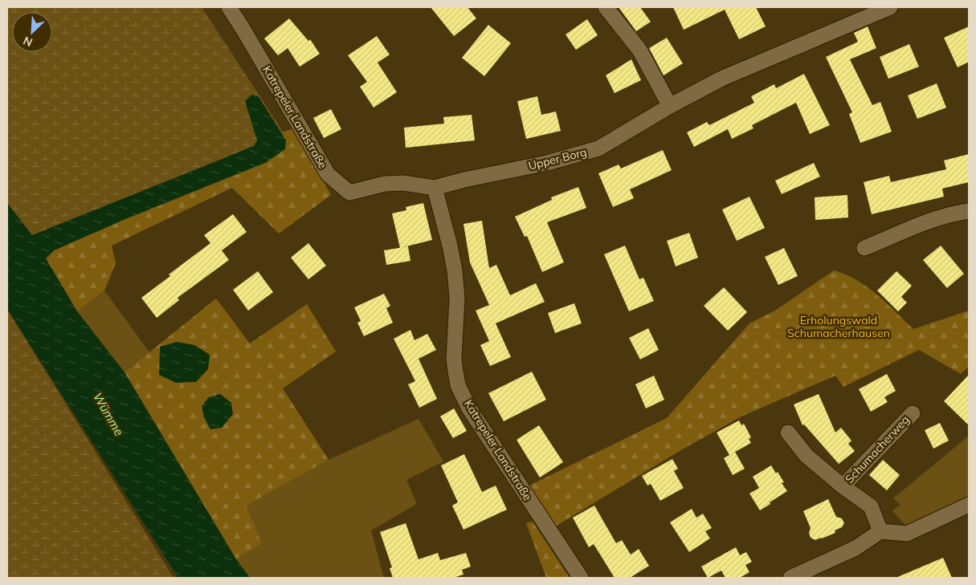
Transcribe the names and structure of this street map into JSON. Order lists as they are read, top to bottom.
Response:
{
  "streets": {
    "street": ["Katrepeler Landstraße", "Upper Borg", "Schumacherweg"]
  },
  "crossings": [
    ["Katrepeler Landstraße", "Upper Borg"]
  ],
  "water": ["Wümme"],
  "parks": ["Erholungswald Schumacherhausen"],
  "north": "bottom left"
}
